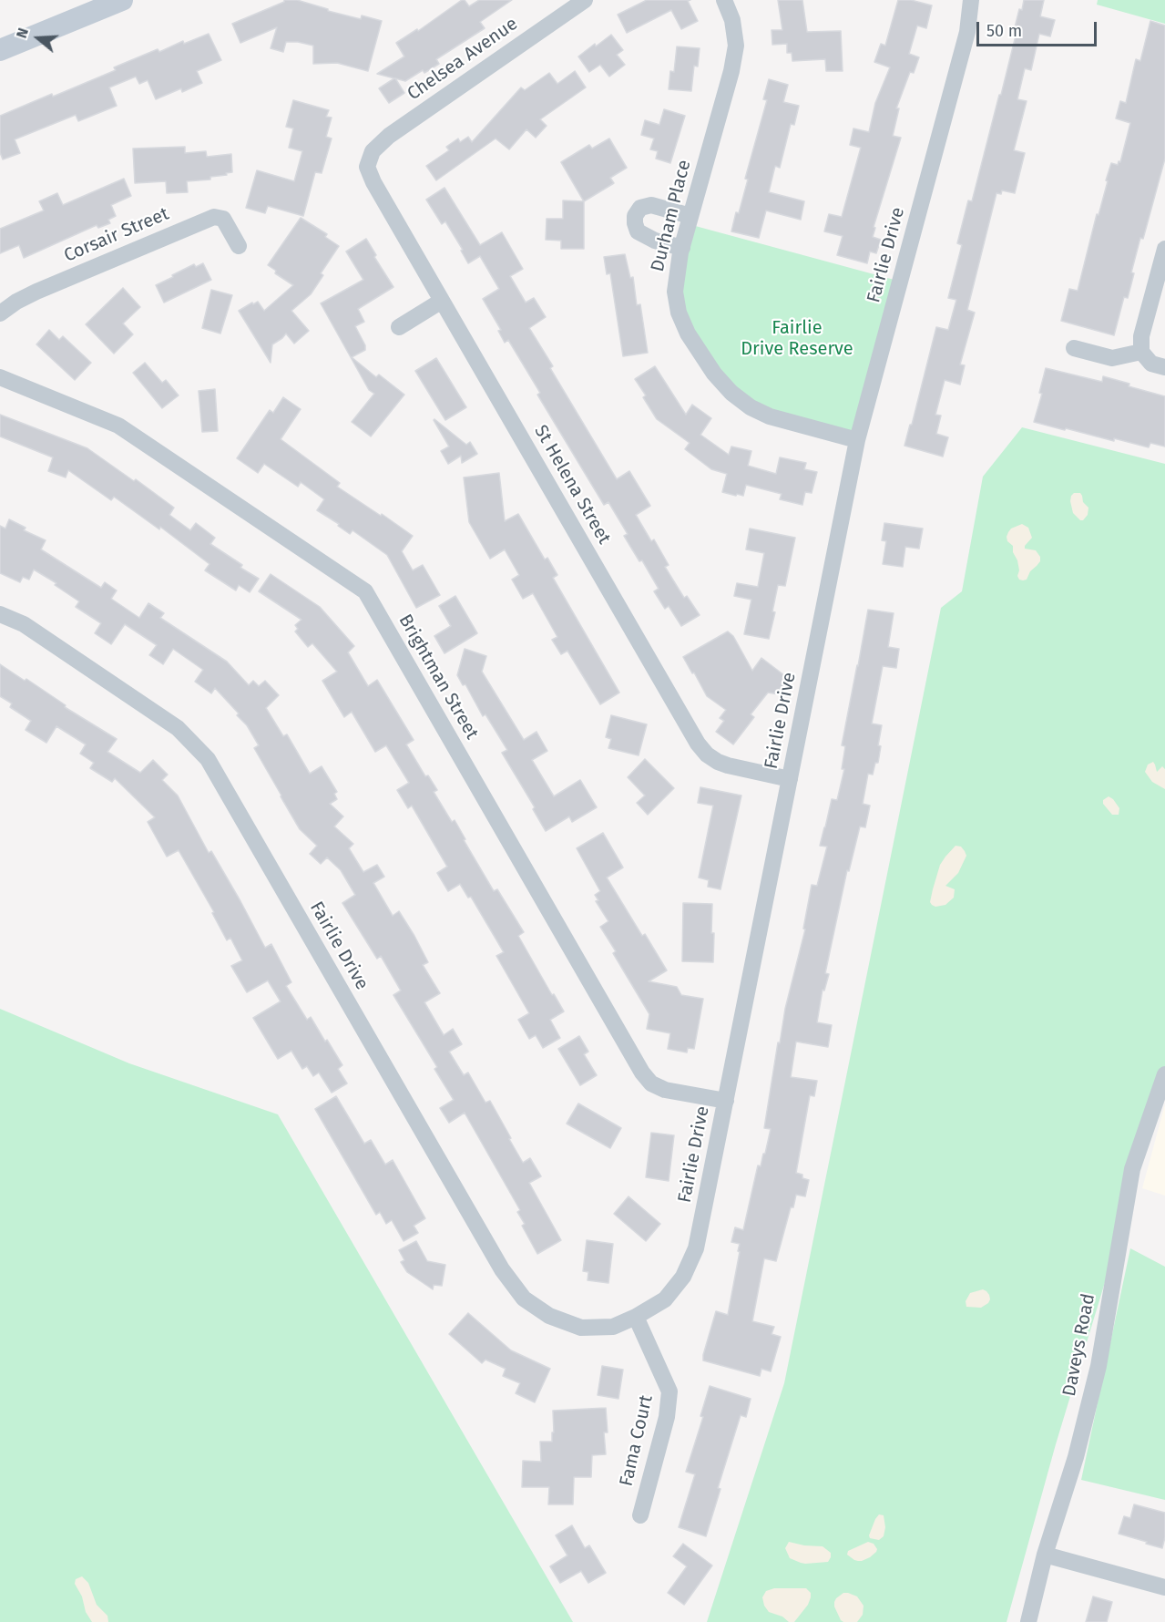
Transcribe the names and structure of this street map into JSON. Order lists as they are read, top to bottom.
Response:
{
  "streets": {
    "street": [
      "Chelsea Avenue",
      "Durham Place",
      "Corsair Street",
      "Fairlie Drive",
      "St Helena Street",
      "Brightman Street",
      "Daveys Road",
      "Fama Court"
    ]
  },
  "crossings": [
    ["Chelsea Avenue", "St Helena Street"],
    ["Durham Place", "Fairlie Drive"],
    ["Fairlie Drive", "St Helena Street"],
    ["Fairlie Drive", "Brightman Street"],
    ["Fairlie Drive", "Fama Court"]
  ],
  "parks": ["Fairlie Drive Reserve"],
  "scale_bar": "50 m",
  "north": "left"
}
